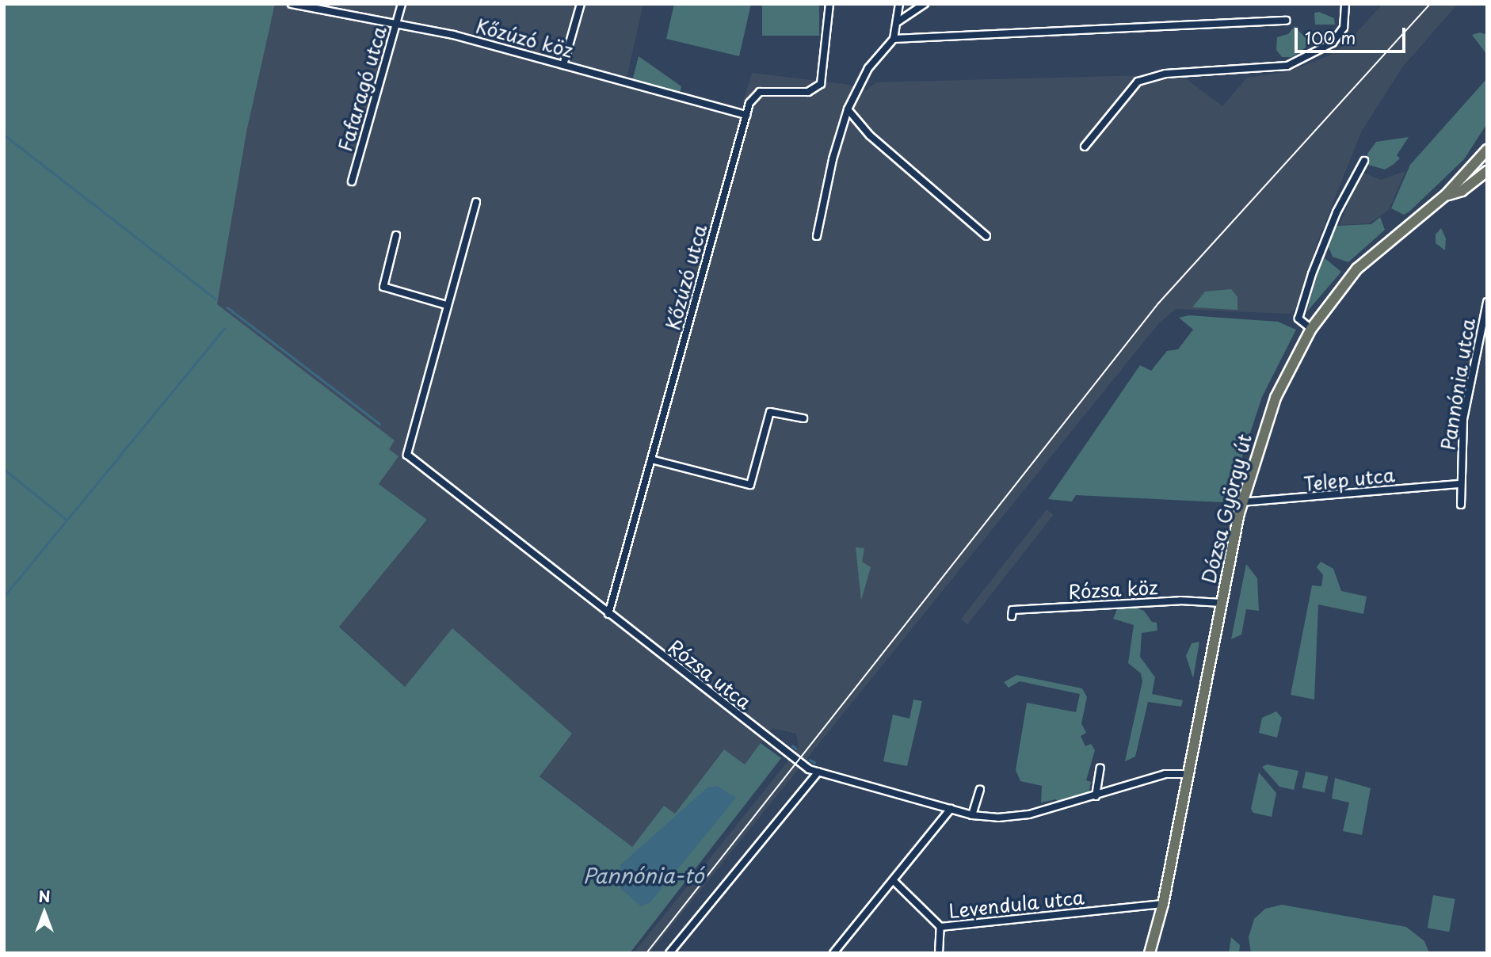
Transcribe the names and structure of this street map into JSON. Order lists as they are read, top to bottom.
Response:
{
  "streets": {
    "main road": ["Dózsa György út"],
    "street": [
      "Kőzúzó köz",
      "Fafaragó utca",
      "Kőzúzó utca",
      "Pannónia utca",
      "Telep utca",
      "Rózsa köz",
      "Rózsa utca",
      "Levendula utca"
    ]
  },
  "crossings": [
    ["Kőzúzó köz", "Fafaragó utca"],
    ["Kőzúzó köz", "Kőzúzó utca"],
    ["Kőzúzó utca", "Rózsa utca"],
    ["Pannónia utca", "Telep utca"],
    ["Telep utca", "Dózsa György út"],
    ["Dózsa György út", "Rózsa köz"],
    ["Dózsa György út", "Rózsa utca"],
    ["Dózsa György út", "Levendula utca"]
  ],
  "water": ["Pannónia-tó"],
  "scale_bar": "100 m",
  "north": "top"
}
